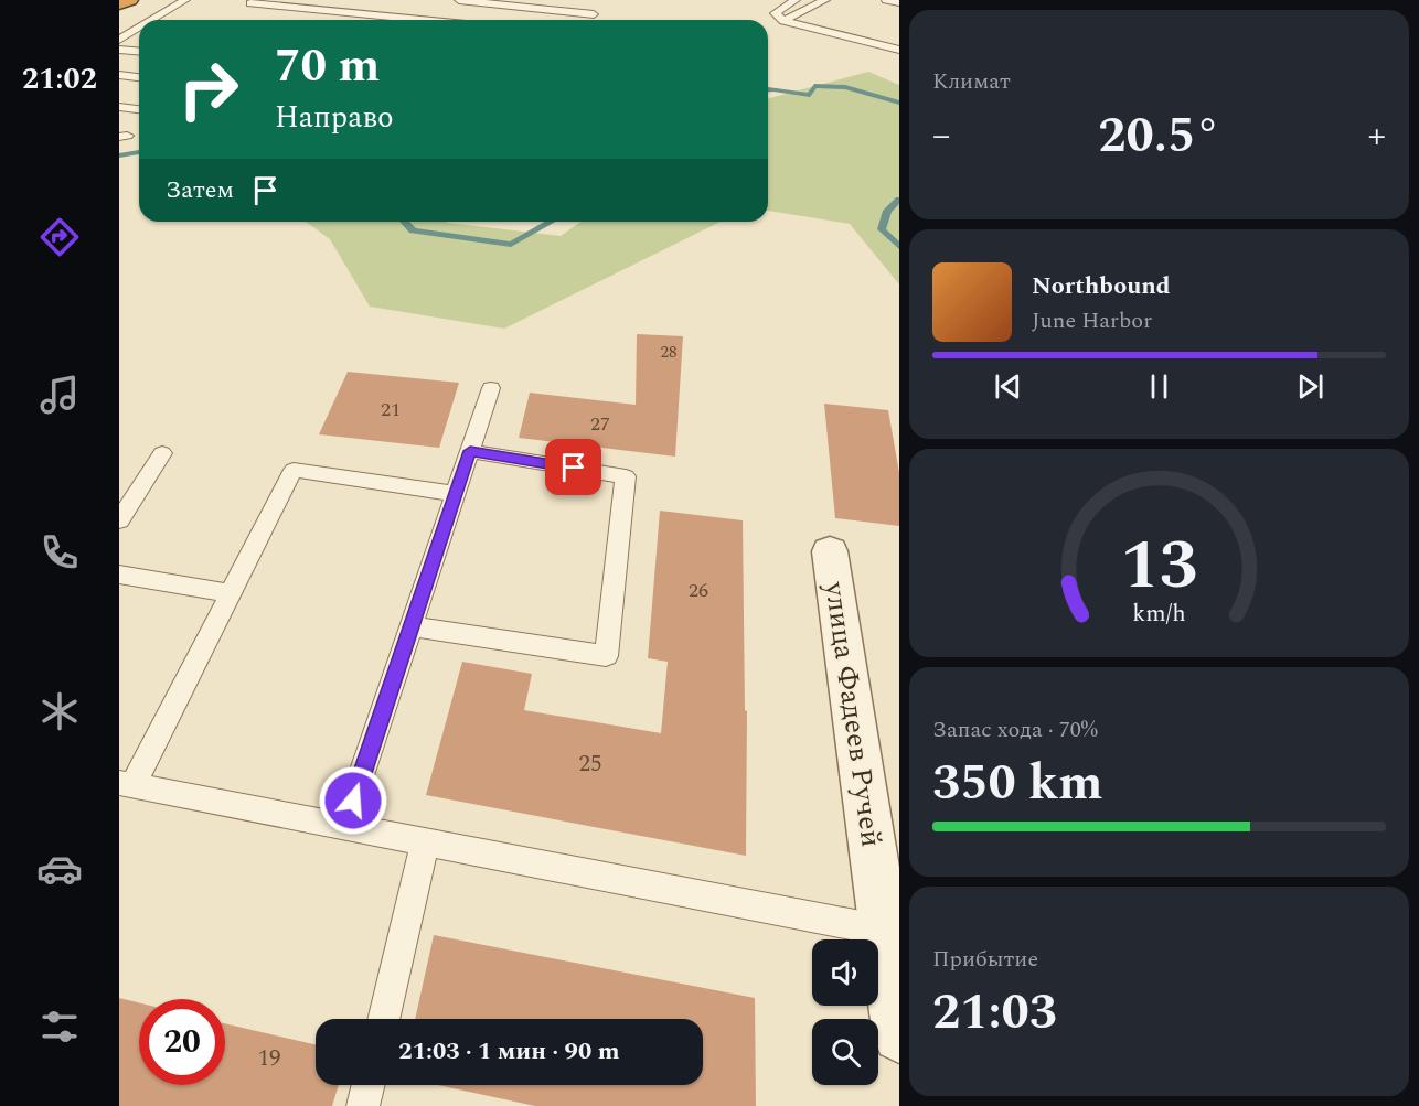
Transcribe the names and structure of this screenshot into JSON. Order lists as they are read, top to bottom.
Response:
{
  "streets": {
    "street": ["улица Фадеев Ручей"]
  },
  "house_numbers": [
    "28",
    "21",
    "27",
    "26",
    "25",
    "19"
  ],
  "page": {
    "tabs": "21:02",
    "tile": [
      "Климат",
      ["Запас хода · 70%", "350 km"],
      ["Прибытие", "21:03"]
    ],
    "turn": ["70 m", "Направо"],
    "heat": ["−", "20.5°", "+"],
    "then": "Затем",
    "song": ["Northbound", "June Harbor"],
    "limit": "20",
    "trip": "21:03 · 1 мин · 90 m",
    "gauge": ["13", "km/h"]
  }
}
